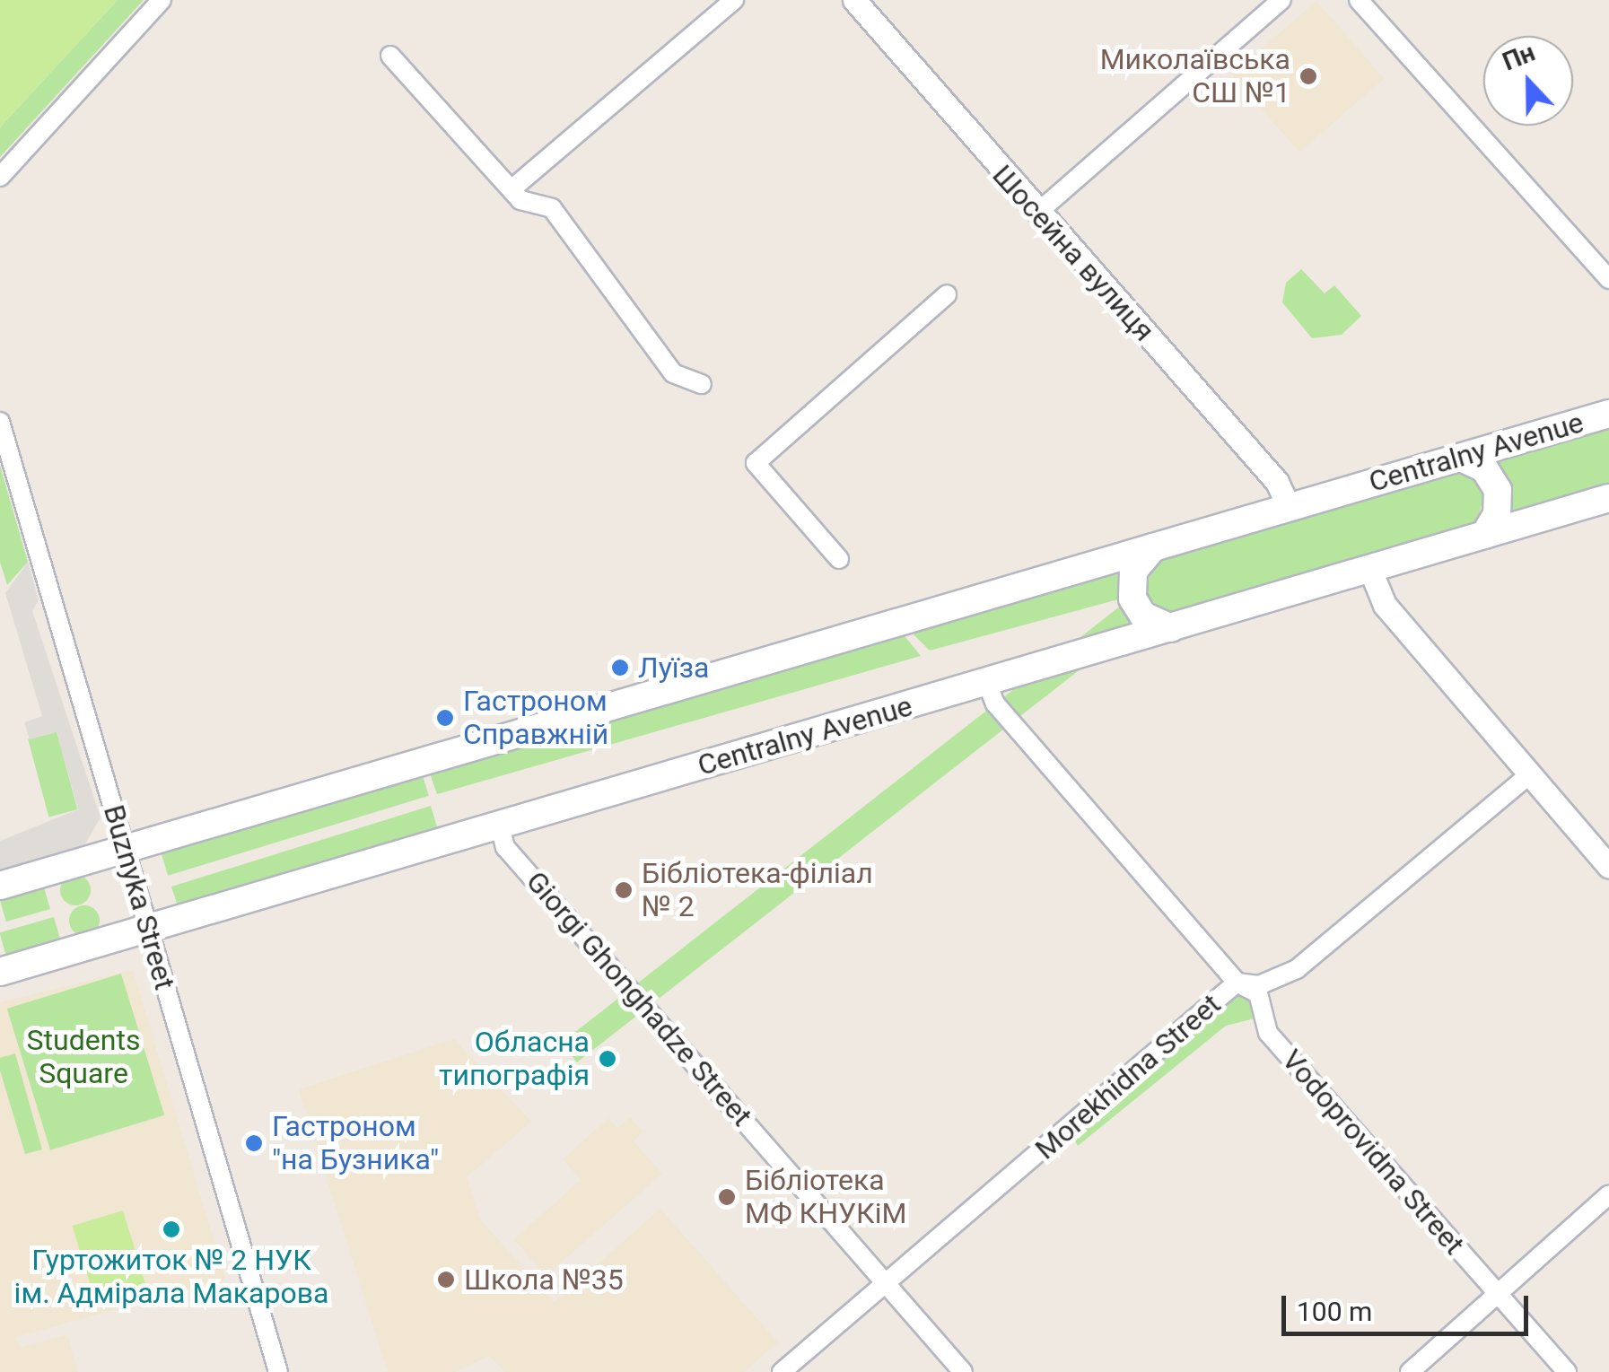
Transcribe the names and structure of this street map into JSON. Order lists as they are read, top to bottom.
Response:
{
  "streets": {
    "main road": ["Centralny Avenue"],
    "street": [
      "Шосейна вулиця",
      "Buznyka Street",
      "Giorgi Ghonghadze Street",
      "Morekhidna Street",
      "Vodoprovidna Street"
    ]
  },
  "crossings": [
    ["Шосейна вулиця", "Centralny Avenue"],
    ["Centralny Avenue", "Buznyka Street"],
    ["Centralny Avenue", "Giorgi Ghonghadze Street"],
    ["Centralny Avenue", "Vodoprovidna Street"],
    ["Giorgi Ghonghadze Street", "Morekhidna Street"],
    ["Morekhidna Street", "Vodoprovidna Street"]
  ],
  "parks": ["Students Square"],
  "places": [
    "Миколаївська СШ №1",
    "Луїза",
    "Гастроном Справжній",
    "Бібліотека-філіал № 2",
    "Обласна типографія",
    "Гастроном \"на Бузника\"",
    "Бібліотека МФ КНУКіМ",
    "Гуртожиток № 2 НУК ім. Адмірала Макарова",
    "Школа №35"
  ],
  "scale_bar": "100 m",
  "north": "top"
}
